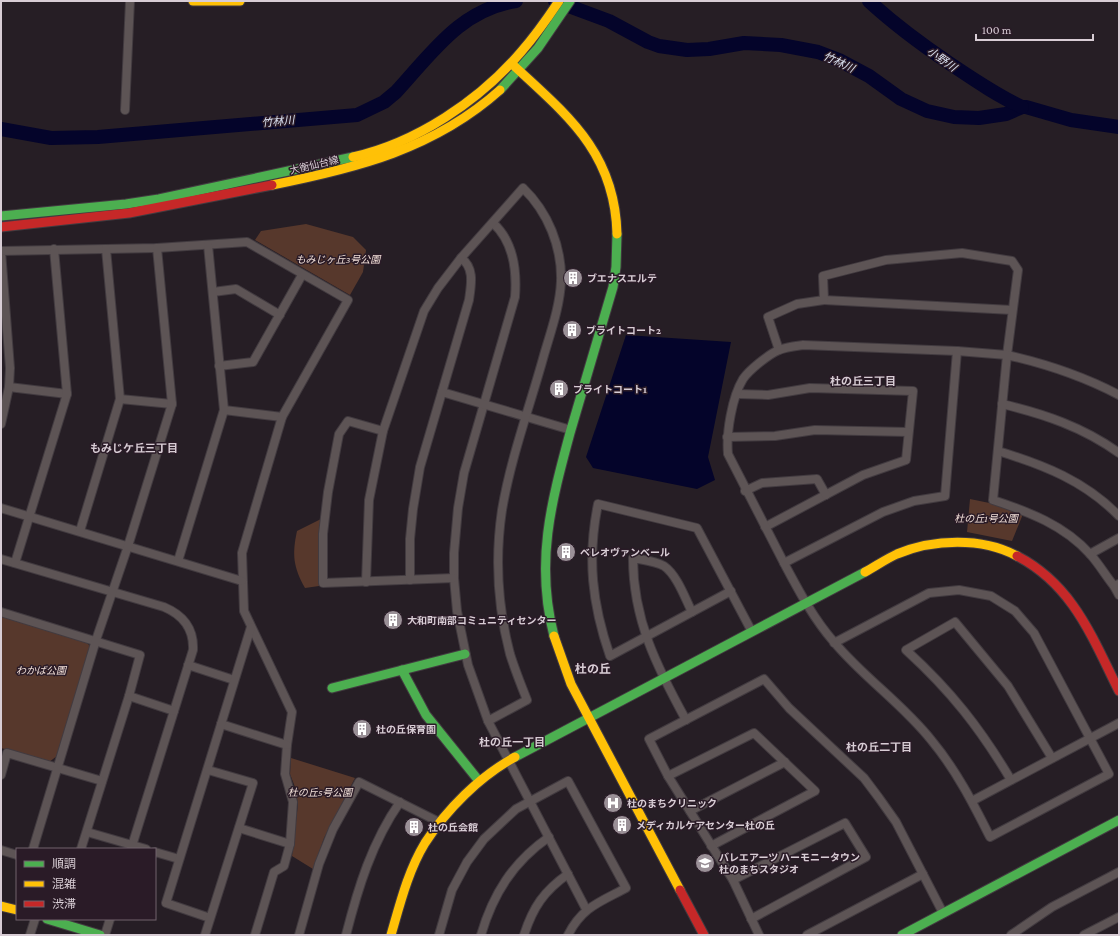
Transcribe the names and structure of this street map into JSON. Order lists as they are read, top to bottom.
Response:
{
  "streets": {
    "street": ["大衡仙台線"]
  },
  "districts": [
    "杜の丘三丁目",
    "もみじケ丘三丁目",
    "杜の丘",
    "杜の丘一丁目",
    "杜の丘二丁目"
  ],
  "water": ["小野川", "竹林川"],
  "parks": [
    "もみじヶ丘3号公園",
    "杜の丘1号公園",
    "わかば公園",
    "杜の丘5号公園"
  ],
  "places": {
    "building": [
      "ブエナスエルテ",
      "ブライトコート2",
      "ブライトコート1",
      "ベレオヴァンベール",
      "大和町南部コミュニティセンター",
      "杜の丘保育園",
      "メディカルケアセンター杜の丘",
      "杜の丘会館"
    ],
    "hospital": ["杜のまちクリニック"],
    "school or university": ["バレエアーツ ハーモニータウン 杜のまちスタジオ"]
  },
  "legend": ["順調", "混雑", "渋滞"],
  "scale_bar": "100 m"
}
